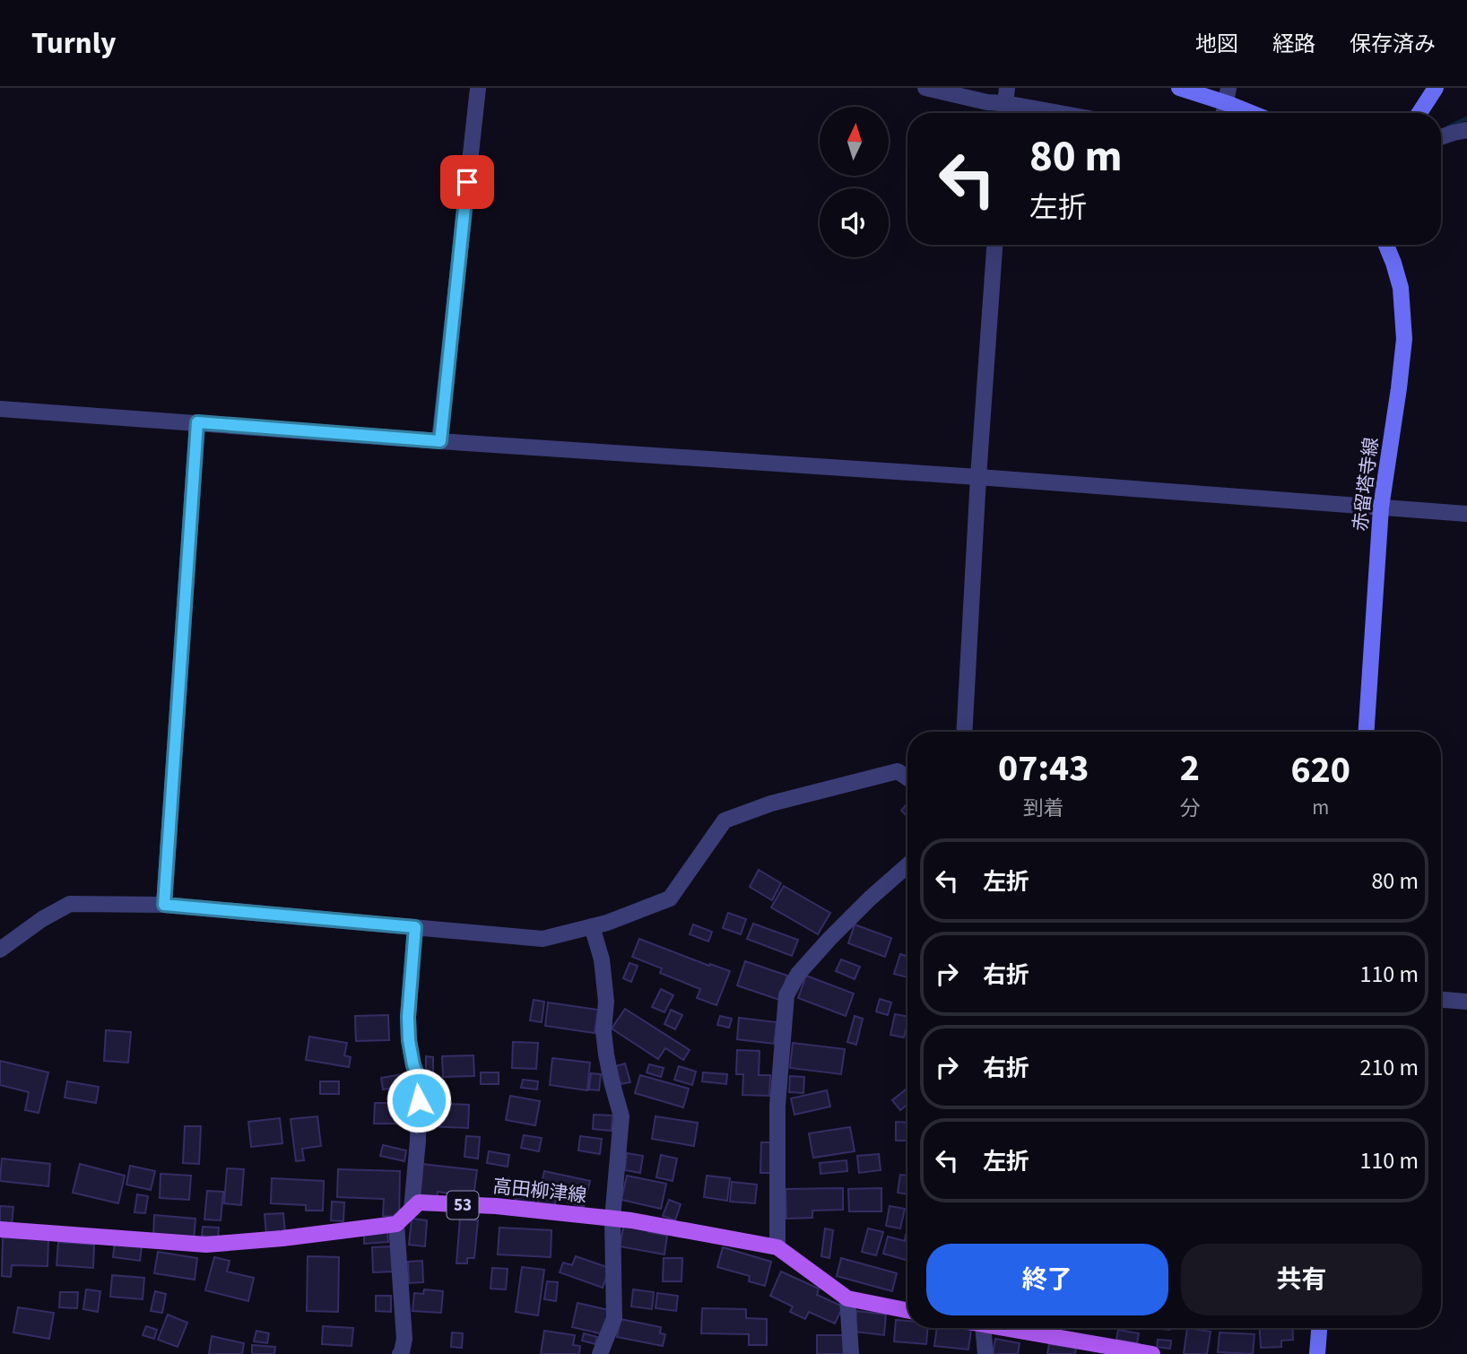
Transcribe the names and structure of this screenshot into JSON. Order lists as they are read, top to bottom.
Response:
{
  "streets": {
    "main road": ["赤留塔寺線", "高田柳津線", "53"]
  },
  "north": "top",
  "page": {
    "header": "Turnly",
    "nav": ["地図", "経路", "保存済み"],
    "turn": ["80 m", "左折"],
    "eta": [
      "07:43",
      "到着",
      "2",
      "分",
      "620",
      "m"
    ],
    "list": [
      {
        "name": "左折",
        "value": "80 m"
      },
      {
        "name": "右折",
        "value": "110 m"
      },
      {
        "name": "右折",
        "value": "210 m"
      },
      {
        "name": "左折",
        "value": "110 m"
      }
    ],
    "buttons": ["終了", "共有"]
  }
}
